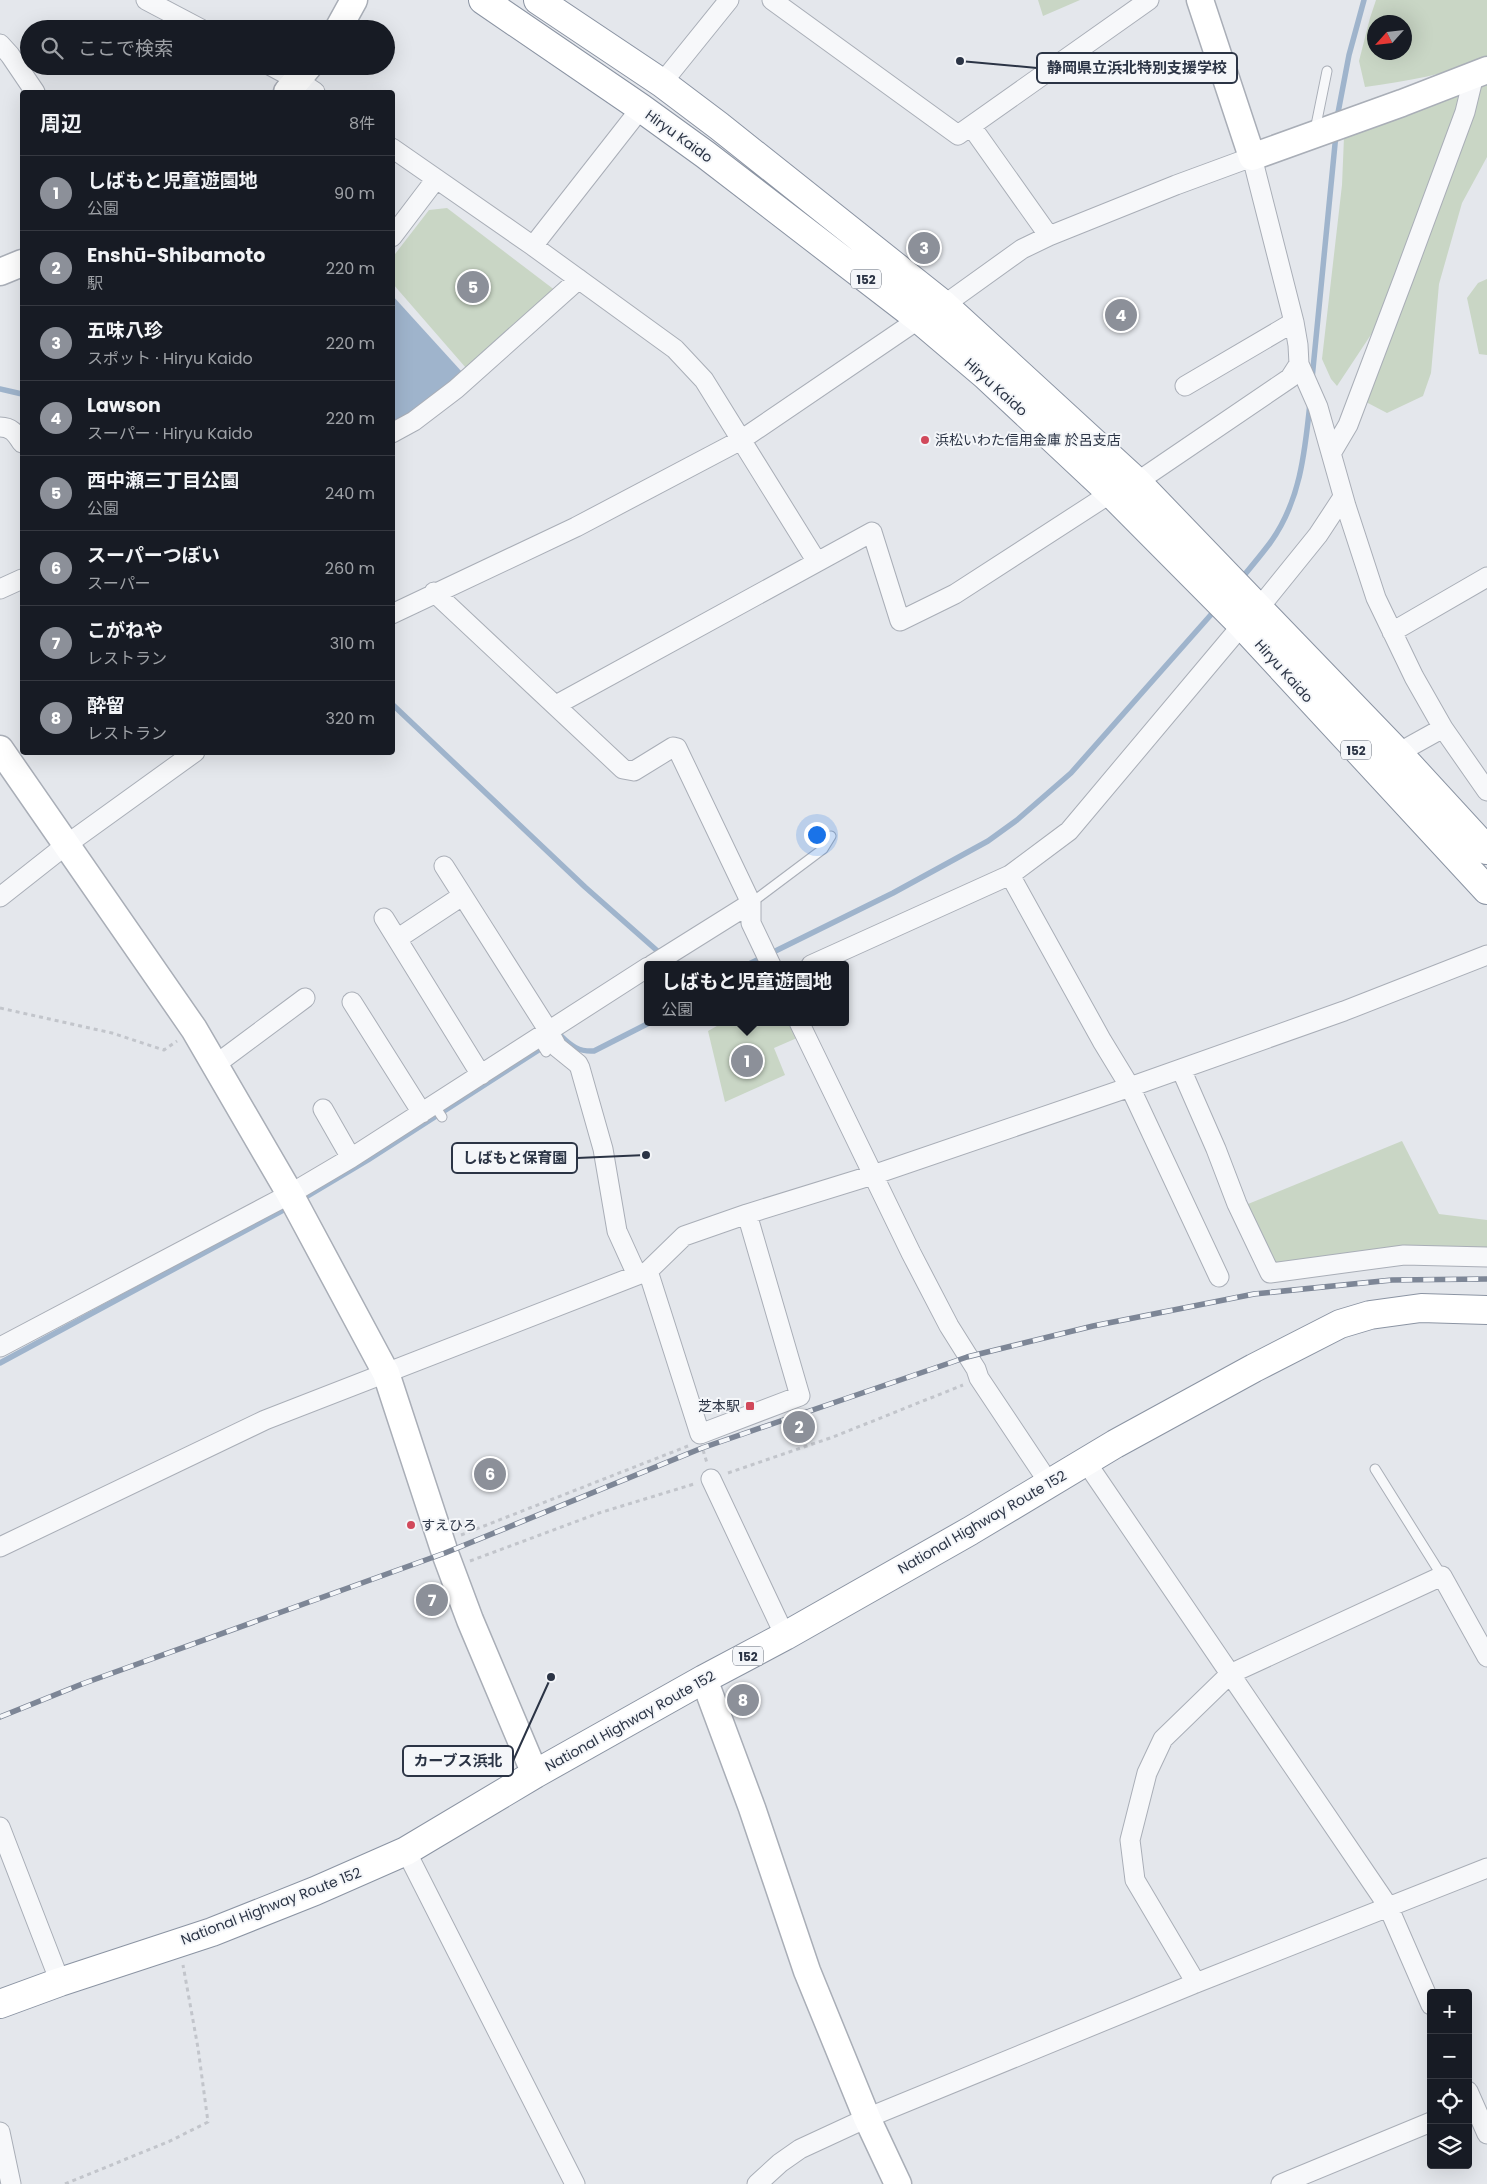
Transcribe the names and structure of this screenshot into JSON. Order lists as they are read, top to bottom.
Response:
{
  "streets": {
    "highway": ["Hiryu Kaido", "152", "National Highway Route 152"]
  },
  "places": {
    "other": [
      "静岡県立浜北特別支援学校",
      "浜松いわた信用金庫 於呂支店",
      "しばもと保育園",
      "すえひろ",
      "カーブス浜北"
    ],
    "transit": ["芝本駅"]
  },
  "north": "bottom left",
  "page": {
    "search": "ここで検索",
    "heading": ["周辺", "8件"],
    "list": [
      {
        "mark": "1",
        "name": "しばもと児童遊園地",
        "note": "公園",
        "value": "90 m"
      },
      {
        "mark": "2",
        "name": "Enshū-Shibamoto",
        "note": "駅",
        "value": "220 m"
      },
      {
        "mark": "3",
        "name": "五味八珍",
        "note": "スポット · Hiryu Kaido",
        "value": "220 m"
      },
      {
        "mark": "4",
        "name": "Lawson",
        "note": "スーパー · Hiryu Kaido",
        "value": "220 m"
      },
      {
        "mark": "5",
        "name": "西中瀬三丁目公園",
        "note": "公園",
        "value": "240 m"
      },
      {
        "mark": "6",
        "name": "スーパーつぼい",
        "note": "スーパー",
        "value": "260 m"
      },
      {
        "mark": "7",
        "name": "こがねや",
        "note": "レストラン",
        "value": "310 m"
      },
      {
        "mark": "8",
        "name": "酔留",
        "note": "レストラン",
        "value": "320 m"
      }
    ],
    "pins": [
      "3",
      "5",
      "4",
      "1",
      "2",
      "6",
      "7",
      "8"
    ],
    "popup": ["しばもと児童遊園地", "公園"],
    "map_buttons": ["+", "−"]
  }
}
